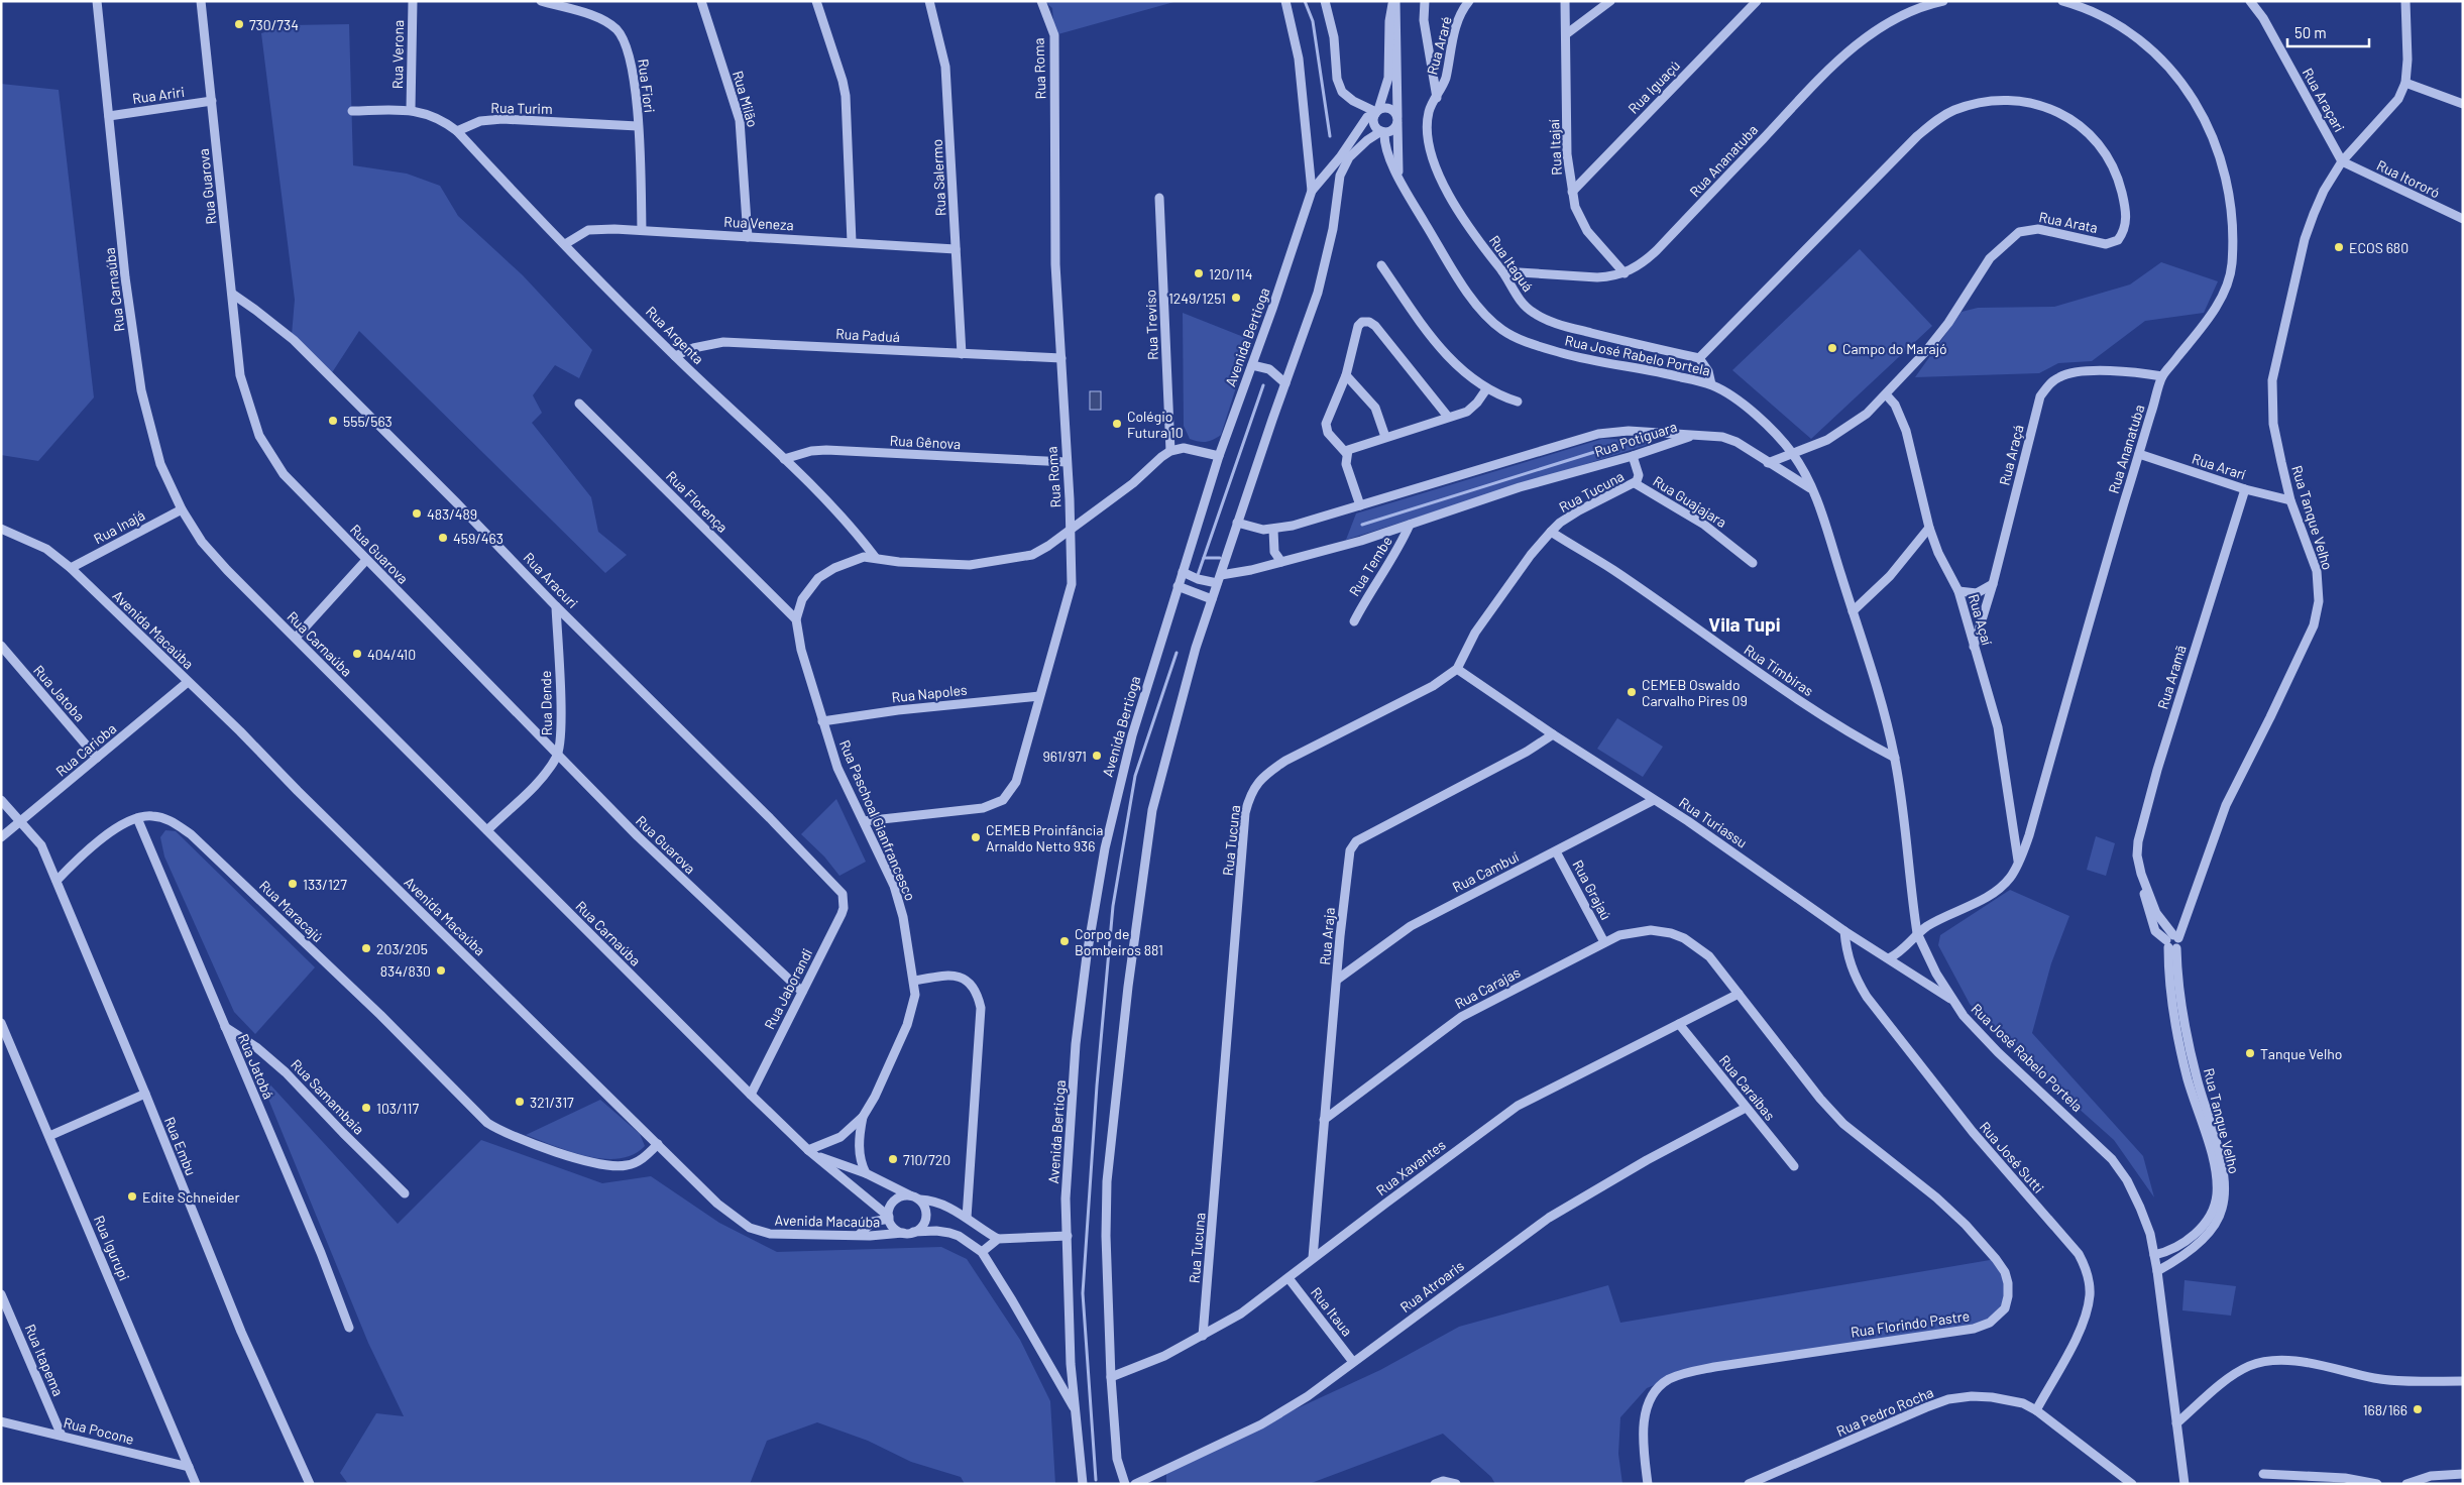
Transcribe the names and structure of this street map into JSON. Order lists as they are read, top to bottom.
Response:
{
  "streets": {
    "street": [
      "Rua Araré",
      "Rua Verona",
      "Rua Roma",
      "Rua Fiori",
      "Rua Iguaçú",
      "Rua Ariri",
      "Rua Milão",
      "Rua Araçari",
      "Rua Turim",
      "Rua Itajaí",
      "Rua Ananatuba",
      "Rua Salermo",
      "Rua Itororó",
      "Rua Guarova",
      "Rua Arata",
      "Rua Veneza",
      "Rua Itaguá",
      "Rua Carnaúba",
      "Rua Treviso",
      "Rua Argenta",
      "Rua Paduá",
      "Avenida Bertioga",
      "Rua José Rabelo Portela",
      "Rua Potiguara",
      "Rua Gênova",
      "Rua Araçá",
      "Rua Ararí",
      "Rua Tucuna",
      "Rua Florença",
      "Rua Guajajara",
      "Rua Tanque Velho",
      "Rua Inajá",
      "Rua Tembe",
      "Rua Aracuri",
      "Rua Açaí",
      "Avenida Macaúba",
      "Rua Timbiras",
      "Rua Aramã",
      "Rua Jatoba",
      "Rua Napoles",
      "Rua Dende",
      "Rua Carioba",
      "Rua Paschoal Gianfrancesco",
      "Rua Turiassu",
      "Rua Cambuí",
      "Rua Grajaú",
      "Rua Maracajú",
      "Rua Araja",
      "Rua Carajas",
      "Rua Jaborandi",
      "Rua Jatobá",
      "Rua Caraíbas",
      "Rua Samambaia",
      "Rua Embu",
      "Rua José Sutti",
      "Rua Xavantes",
      "Rua Igurupi",
      "Rua Atroaris",
      "Rua Itaua",
      "Rua Florindo Pastre",
      "Rua Itapema",
      "Rua Pedro Rocha",
      "Rua Pocone"
    ]
  },
  "crossings": [
    ["Rua Araré", "Rua Itaguá"],
    ["Rua Roma", "Rua Paduá"],
    ["Rua Roma", "Rua Gênova"],
    ["Rua Roma", "Rua Napoles"],
    ["Rua Roma", "Rua Paschoal Gianfrancesco"],
    ["Rua Fiori", "Rua Turim"],
    ["Rua Fiori", "Rua Veneza"],
    ["Rua Iguaçú", "Rua Itajaí"],
    ["Rua Ariri", "Rua Guarova"],
    ["Rua Ariri", "Rua Carnaúba"],
    ["Rua Milão", "Rua Veneza"],
    ["Rua Araçari", "Rua Itororó"],
    ["Rua Araçari", "Rua Tanque Velho"],
    ["Rua Turim", "Rua Argenta"],
    ["Rua Itajaí", "Rua Ananatuba"],
    ["Rua Ananatuba", "Rua Itaguá"],
    ["Rua Ananatuba", "Rua José Rabelo Portela"],
    ["Rua Ananatuba", "Rua Araçá"],
    ["Rua Ananatuba", "Rua Ararí"],
    ["Rua Ananatuba", "Rua Açaí"],
    ["Rua Ananatuba", "Rua Turiassu"],
    ["Rua Salermo", "Rua Veneza"],
    ["Rua Salermo", "Rua Paduá"],
    ["Rua Itororó", "Rua Tanque Velho"],
    ["Rua Guarova", "Rua Aracuri"],
    ["Rua Guarova", "Rua Dende"],
    ["Rua Guarova", "Rua Jaborandi"],
    ["Rua Arata", "Rua Itaguá"],
    ["Rua Arata", "Rua José Rabelo Portela"],
    ["Rua Arata", "Rua Açaí"],
    ["Rua Veneza", "Rua Argenta"],
    ["Rua Carnaúba", "Rua Inajá"],
    ["Rua Carnaúba", "Avenida Macaúba"],
    ["Rua Carnaúba", "Rua Dende"],
    ["Rua Carnaúba", "Rua Jaborandi"],
    ["Rua Treviso", "Rua Paschoal Gianfrancesco"],
    ["Rua Argenta", "Rua Paduá"],
    ["Rua Argenta", "Rua Gênova"],
    ["Rua Argenta", "Rua Paschoal Gianfrancesco"],
    ["Rua José Rabelo Portela", "Rua Tanque Velho"],
    ["Rua José Rabelo Portela", "Rua Timbiras"],
    ["Rua José Rabelo Portela", "Rua Turiassu"],
    ["Rua Potiguara", "Rua Tucuna"],
    ["Rua Potiguara", "Rua Tembe"],
    ["Rua Araçá", "Rua Açaí"],
    ["Rua Ararí", "Rua Tanque Velho"],
    ["Rua Ararí", "Rua Aramã"],
    ["Rua Tucuna", "Rua Guajajara"],
    ["Rua Tucuna", "Rua Timbiras"],
    ["Rua Tucuna", "Rua Turiassu"],
    ["Rua Tucuna", "Rua Xavantes"],
    ["Rua Florença", "Rua Paschoal Gianfrancesco"],
    ["Rua Tanque Velho", "Rua Aramã"],
    ["Rua Inajá", "Avenida Macaúba"],
    ["Rua Aracuri", "Rua Dende"],
    ["Rua Aracuri", "Rua Jaborandi"],
    ["Avenida Macaúba", "Rua Carioba"],
    ["Avenida Macaúba", "Rua Maracajú"],
    ["Rua Jatoba", "Rua Carioba"],
    ["Rua Napoles", "Rua Paschoal Gianfrancesco"],
    ["Rua Carioba", "Rua Embu"],
    ["Rua Turiassu", "Rua Cambuí"],
    ["Rua Turiassu", "Rua Araja"],
    ["Rua Turiassu", "Rua José Sutti"],
    ["Rua Cambuí", "Rua Grajaú"],
    ["Rua Cambuí", "Rua Araja"],
    ["Rua Grajaú", "Rua Carajas"],
    ["Rua Maracajú", "Rua Jatobá"],
    ["Rua Maracajú", "Rua Embu"],
    ["Rua Araja", "Rua Carajas"],
    ["Rua Araja", "Rua Xavantes"],
    ["Rua Carajas", "Rua Florindo Pastre"],
    ["Rua Jatobá", "Rua Samambaia"],
    ["Rua Caraíbas", "Rua Xavantes"],
    ["Rua Caraíbas", "Rua Atroaris"],
    ["Rua José Sutti", "Rua Pedro Rocha"],
    ["Rua Xavantes", "Rua Itaua"],
    ["Rua Xavantes", "Rua Florindo Pastre"],
    ["Rua Igurupi", "Rua Pocone"],
    ["Rua Atroaris", "Rua Itaua"],
    ["Rua Itapema", "Rua Pocone"]
  ],
  "districts": ["Vila Tupi"],
  "places": [
    "730/734",
    "ECOS 680",
    "120/114",
    "1249/1251",
    "Campo do Marajó",
    "555/563",
    "Colégio Futura 10",
    "483/489",
    "459/463",
    "404/410",
    "CEMEB Oswaldo Carvalho Pires 09",
    "961/971",
    "CEMEB Proinfância Arnaldo Netto 936",
    "133/127",
    "Corpo de Bombeiros 881",
    "203/205",
    "834/830",
    "Tanque Velho",
    "321/317",
    "103/117",
    "710/720",
    "Edite Schneider",
    "168/166"
  ],
  "scale_bar": "50 m"
}
